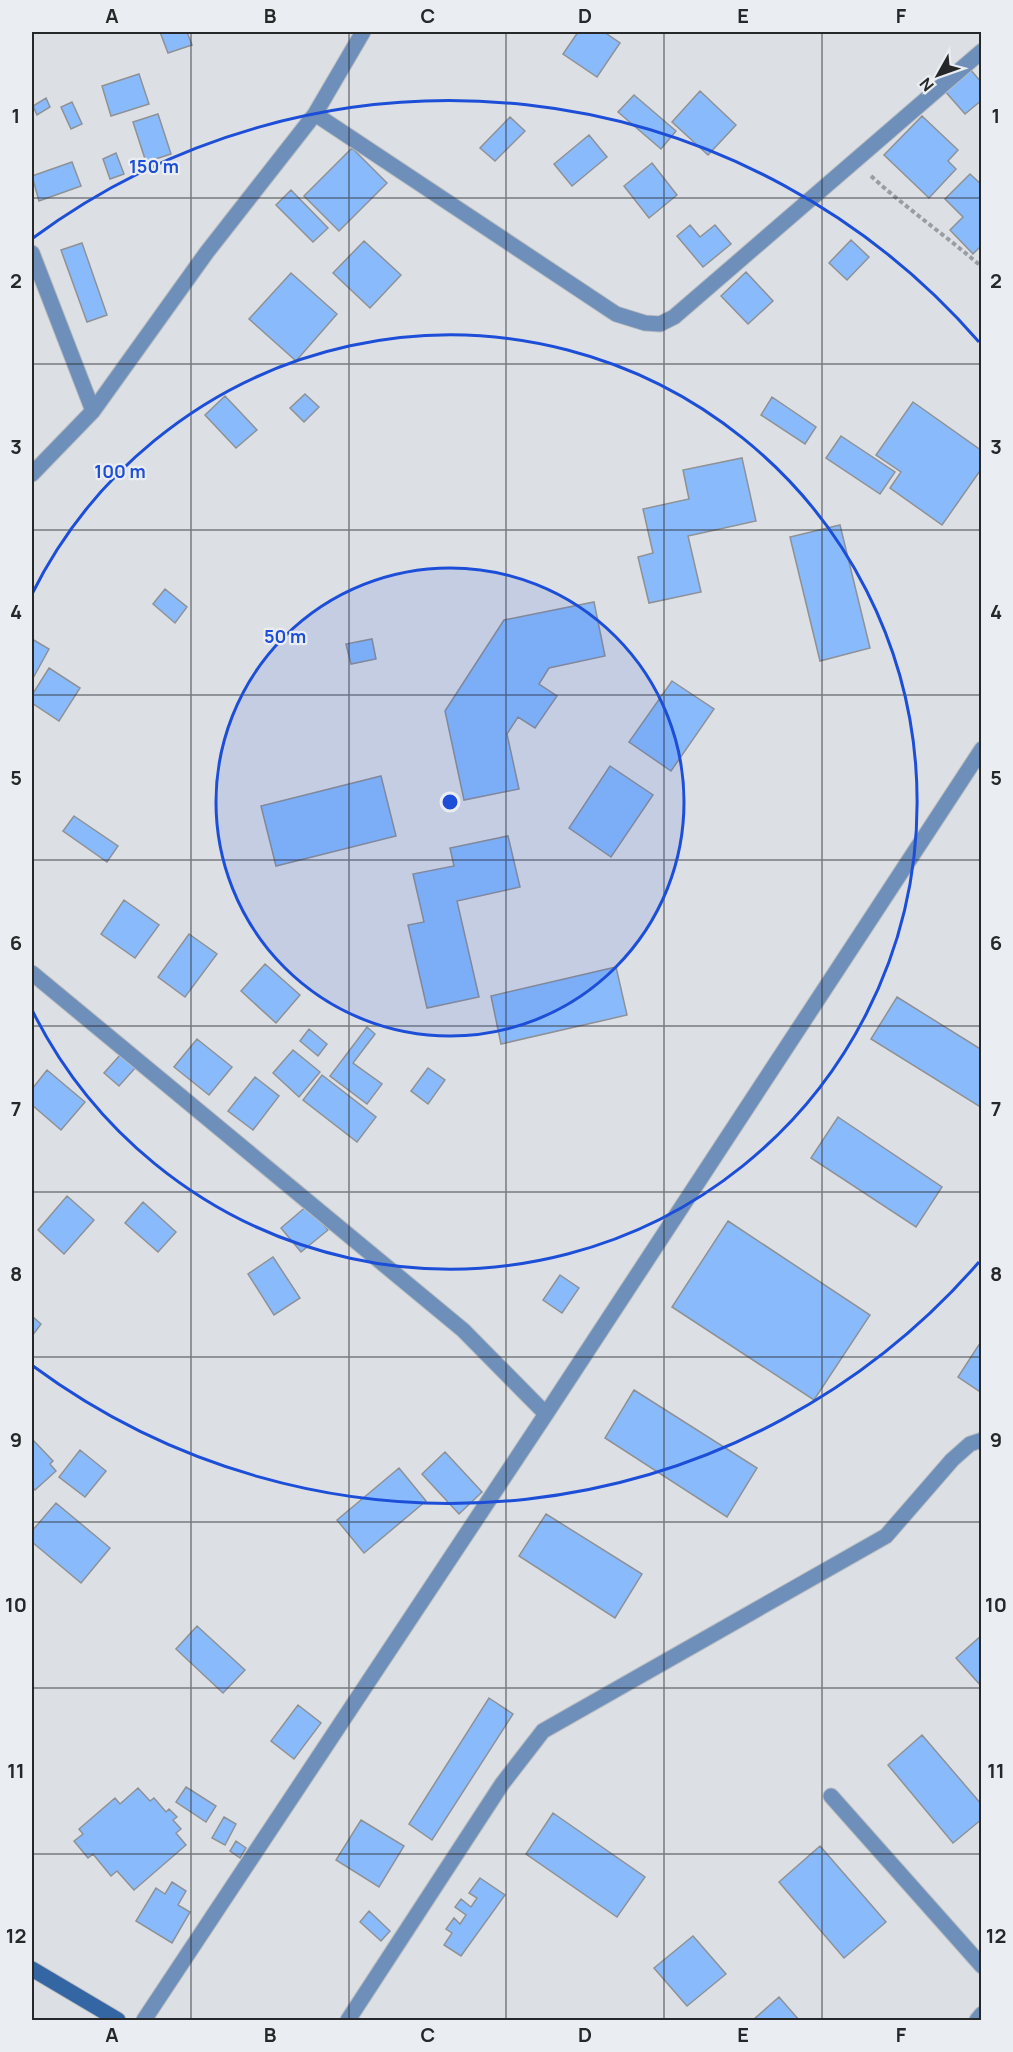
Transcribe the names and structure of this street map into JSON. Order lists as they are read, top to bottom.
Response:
{
  "north": "bottom left",
  "grid": {
    "columns": [
      "A",
      "B",
      "C",
      "D",
      "E",
      "F"
    ],
    "rows": [
      "1",
      "2",
      "3",
      "4",
      "5",
      "6",
      "7",
      "8",
      "9",
      "10",
      "11",
      "12"
    ]
  },
  "rings": ["150 m", "100 m", "50 m"]
}
